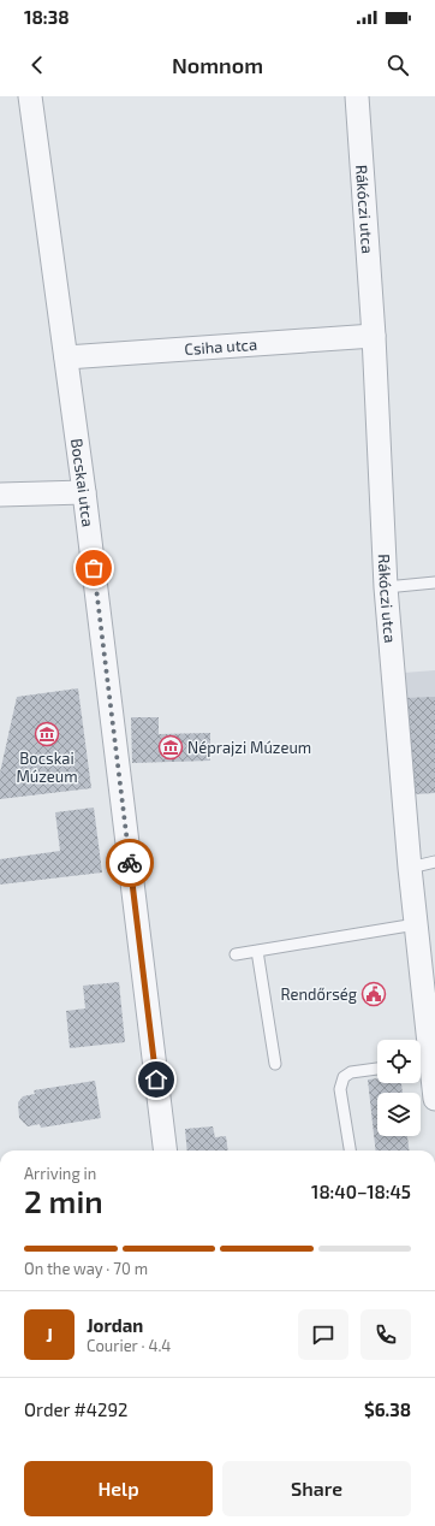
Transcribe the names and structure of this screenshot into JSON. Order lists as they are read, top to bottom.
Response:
{
  "streets": {
    "street": ["Rákóczi utca", "Csiha utca", "Bocskai utca"]
  },
  "crossings": [
    ["Rákóczi utca", "Csiha utca"],
    ["Csiha utca", "Bocskai utca"]
  ],
  "places": {
    "museum": ["Bocskai Múzeum", "Néprajzi Múzeum"],
    "public building": ["Rendőrség"]
  },
  "page": {
    "status": "18:38",
    "header": "Nomnom",
    "heading": ["2 min", "Arriving in", "18:40–18:45"],
    "panel": [
      "Jordan",
      "Courier · 4.4",
      "Order #4292",
      "$6.38"
    ],
    "bar": "On the way · 70 m",
    "round": "J",
    "buttons": ["Help", "Share"]
  }
}
